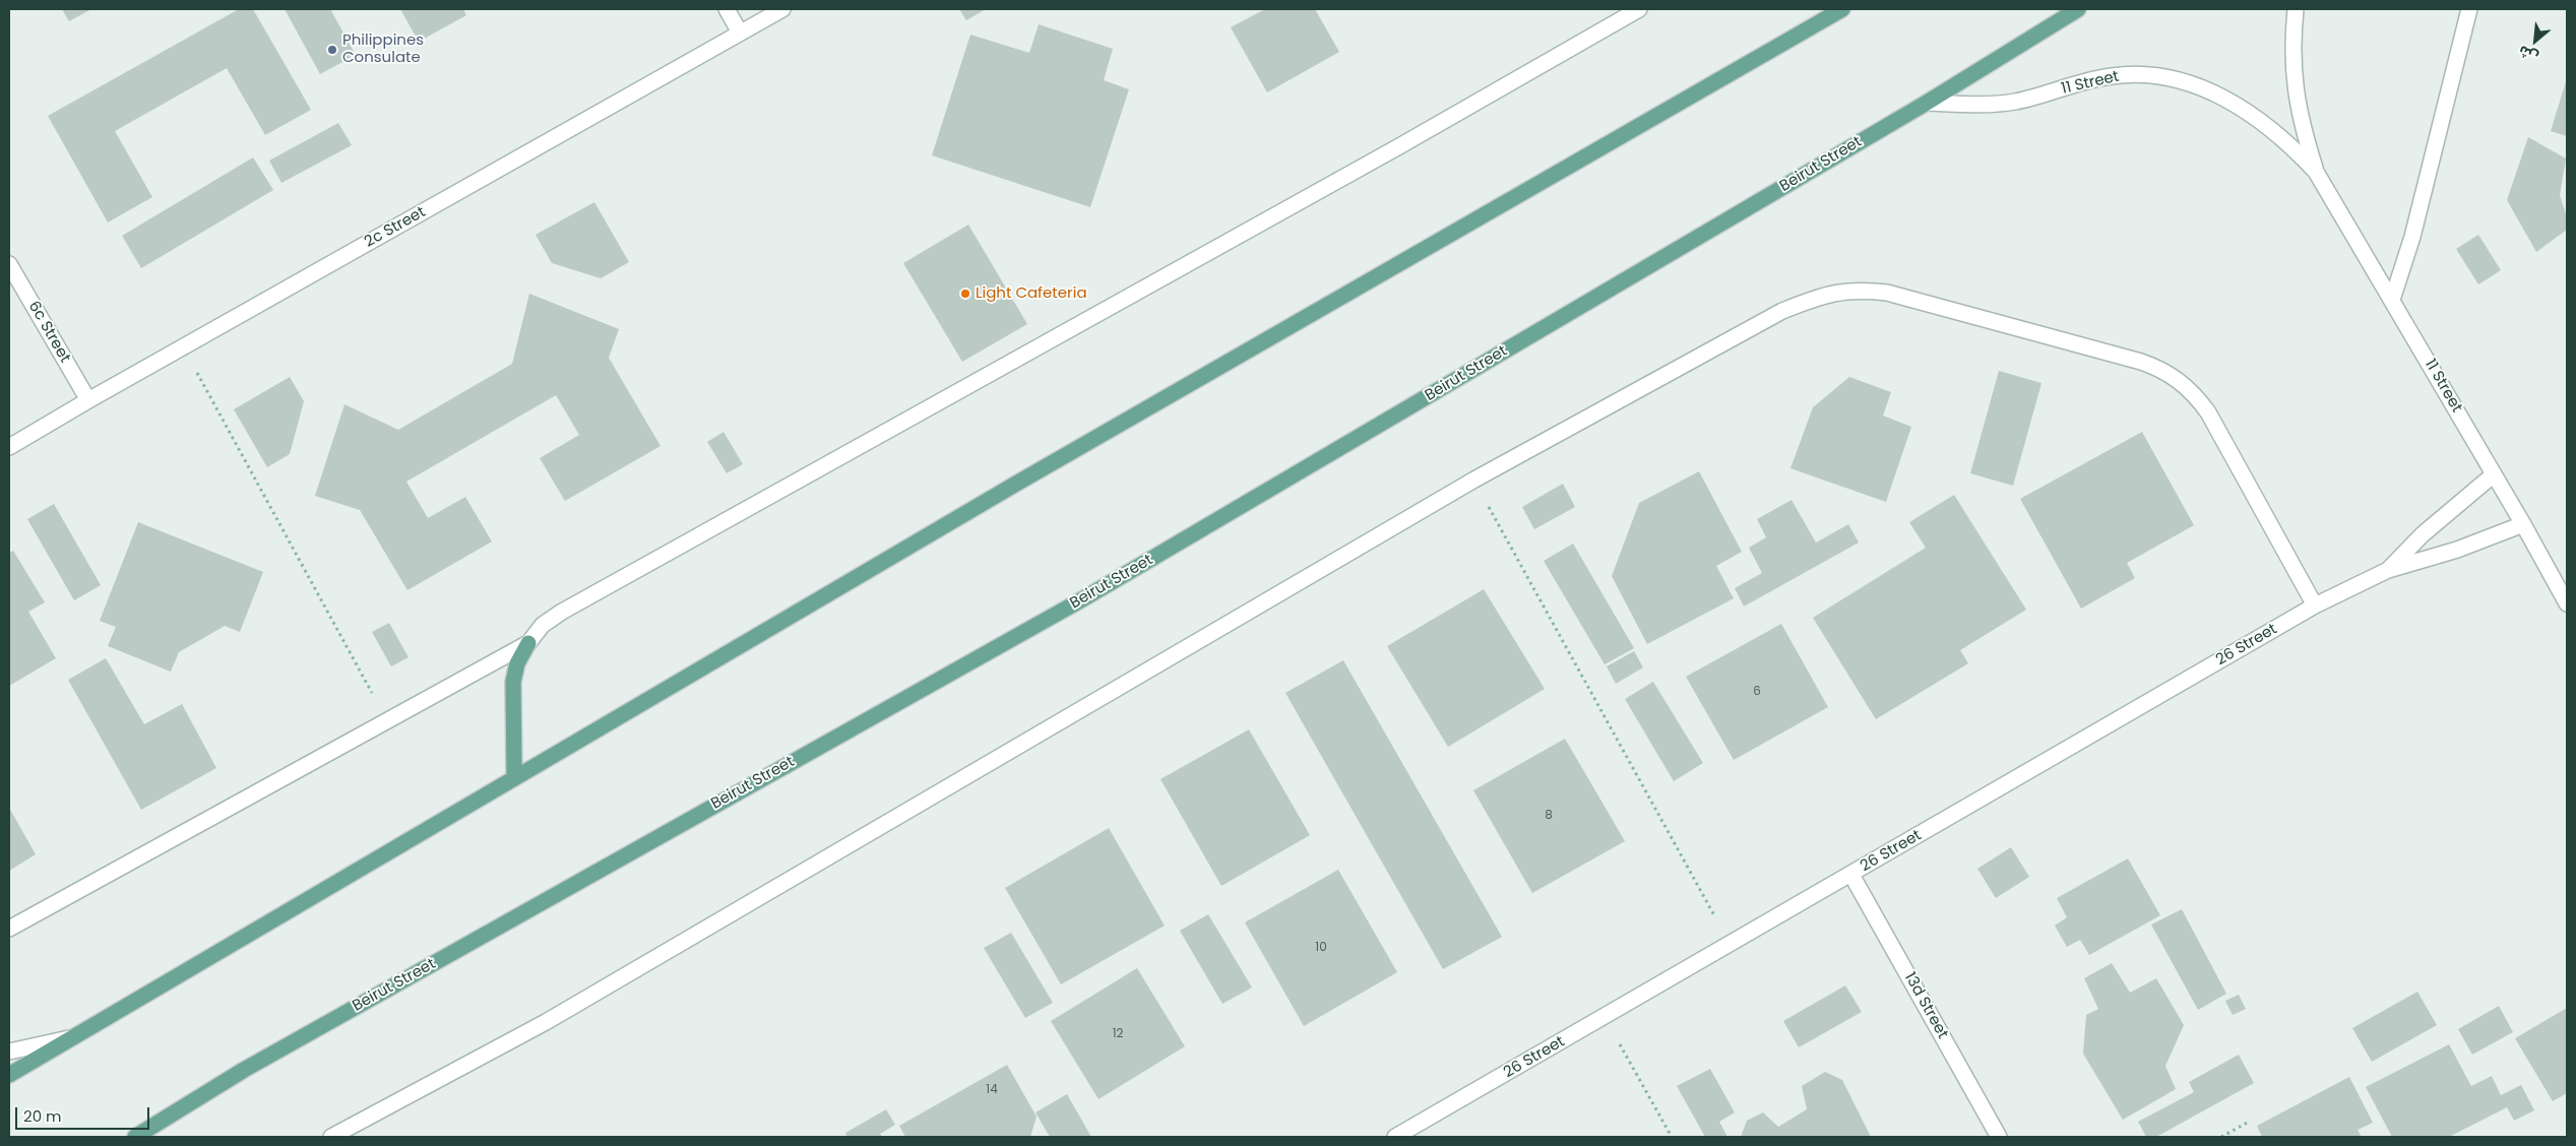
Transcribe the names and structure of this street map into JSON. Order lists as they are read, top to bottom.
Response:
{
  "streets": {
    "main road": ["Beirut Street"],
    "street": [
      "11 Street",
      "2c Street",
      "6c Street",
      "26 Street",
      "13d Street"
    ]
  },
  "crossings": [
    ["11 Street", "Beirut Street"],
    ["11 Street", "26 Street"],
    ["2c Street", "6c Street"],
    ["26 Street", "13d Street"]
  ],
  "places": ["Philippines Consulate", "Light Cafeteria"],
  "house_numbers": [
    "6",
    "8",
    "10",
    "12",
    "14"
  ],
  "scale_bar": "20 m",
  "north": "bottom left"
}
